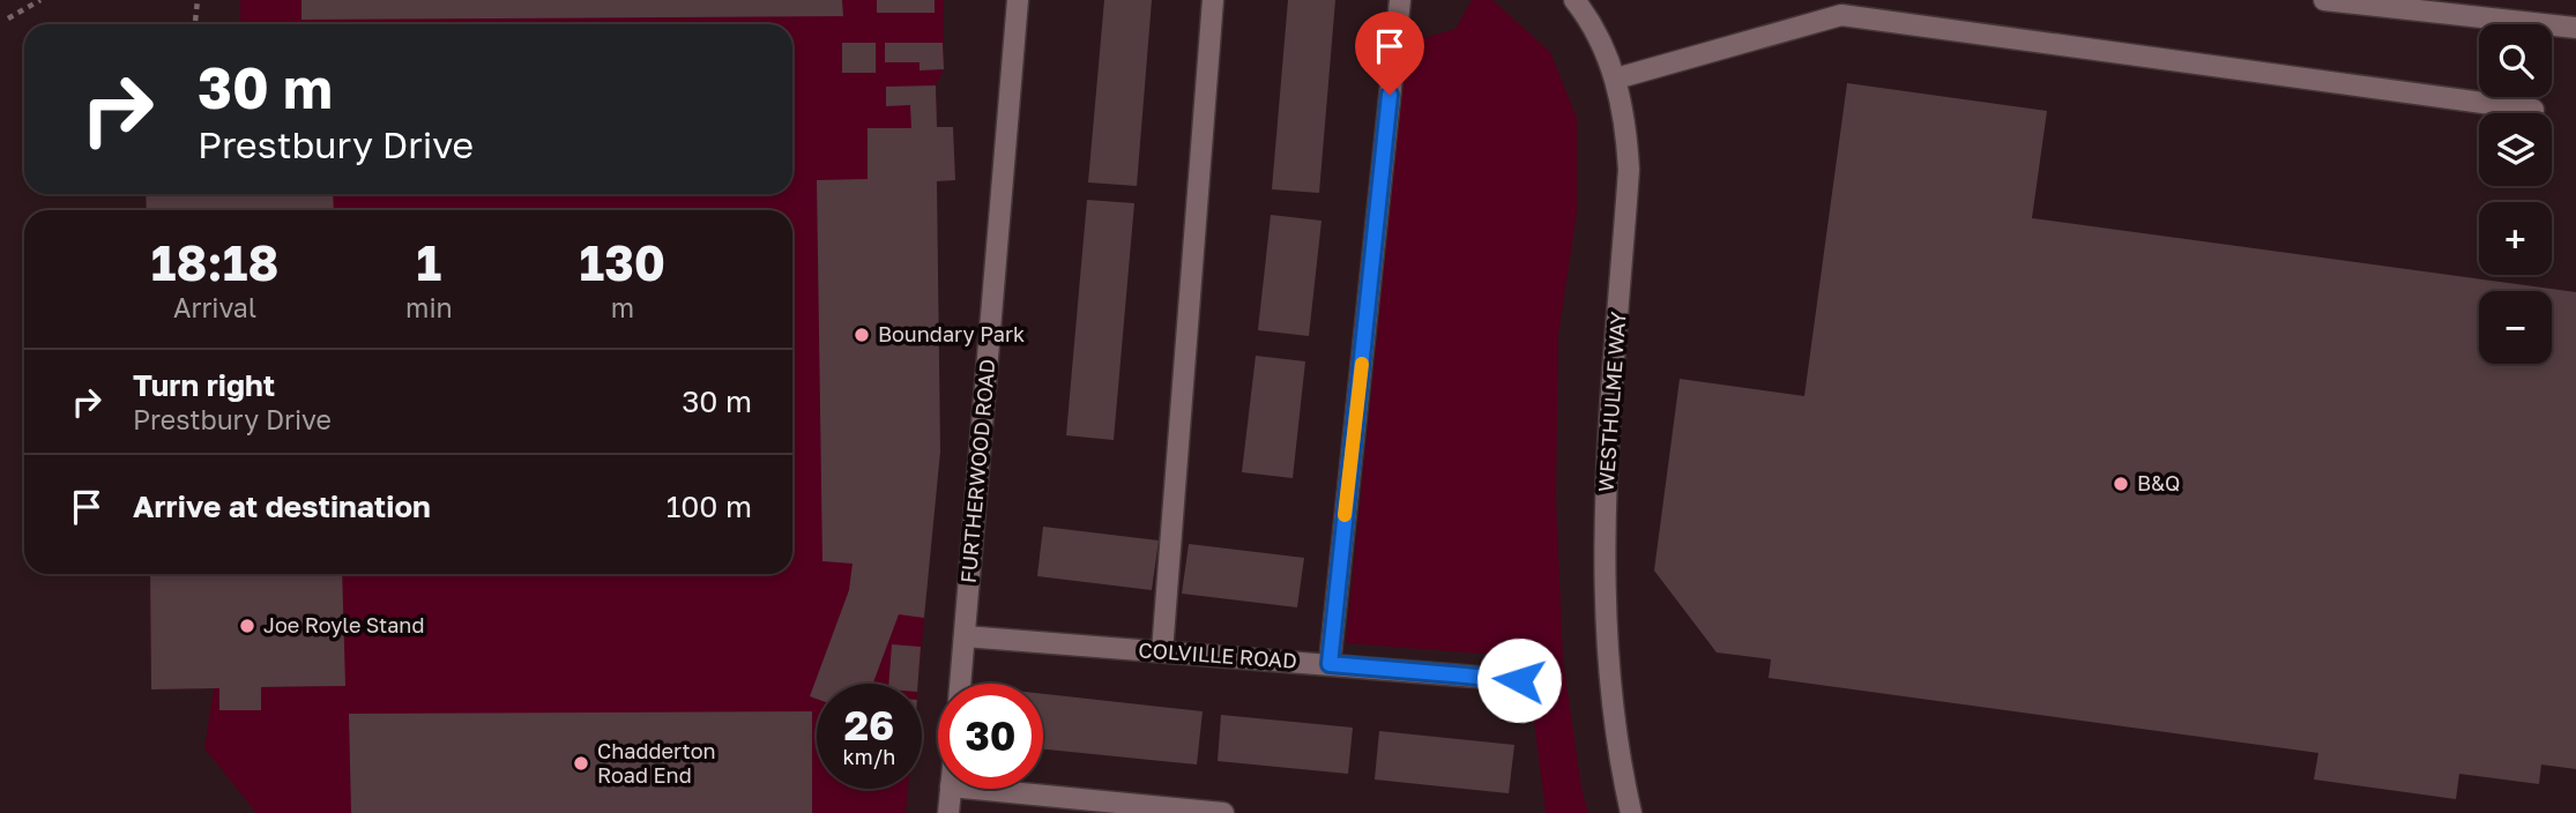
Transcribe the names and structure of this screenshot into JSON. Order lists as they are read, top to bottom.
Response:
{
  "streets": {
    "street": ["WESTHULME WAY", "FURTHERWOOD ROAD", "COLVILLE ROAD"]
  },
  "crossings": [
    ["FURTHERWOOD ROAD", "COLVILLE ROAD"]
  ],
  "places": [
    "Boundary Park",
    "B&Q",
    "Joe Royle Stand",
    "Chadderton Road End"
  ],
  "page": {
    "map_buttons": ["+", "−"],
    "turn": ["30 m", "Prestbury Drive"],
    "eta": [
      "18:18",
      "Arrival",
      "1",
      "min",
      "130",
      "m"
    ],
    "list": [
      {
        "name": "Turn right",
        "note": "Prestbury Drive",
        "value": "30 m"
      },
      {
        "name": "Arrive at destination",
        "value": "100 m"
      }
    ],
    "speed": "26 km/h",
    "limit": "30"
  }
}
